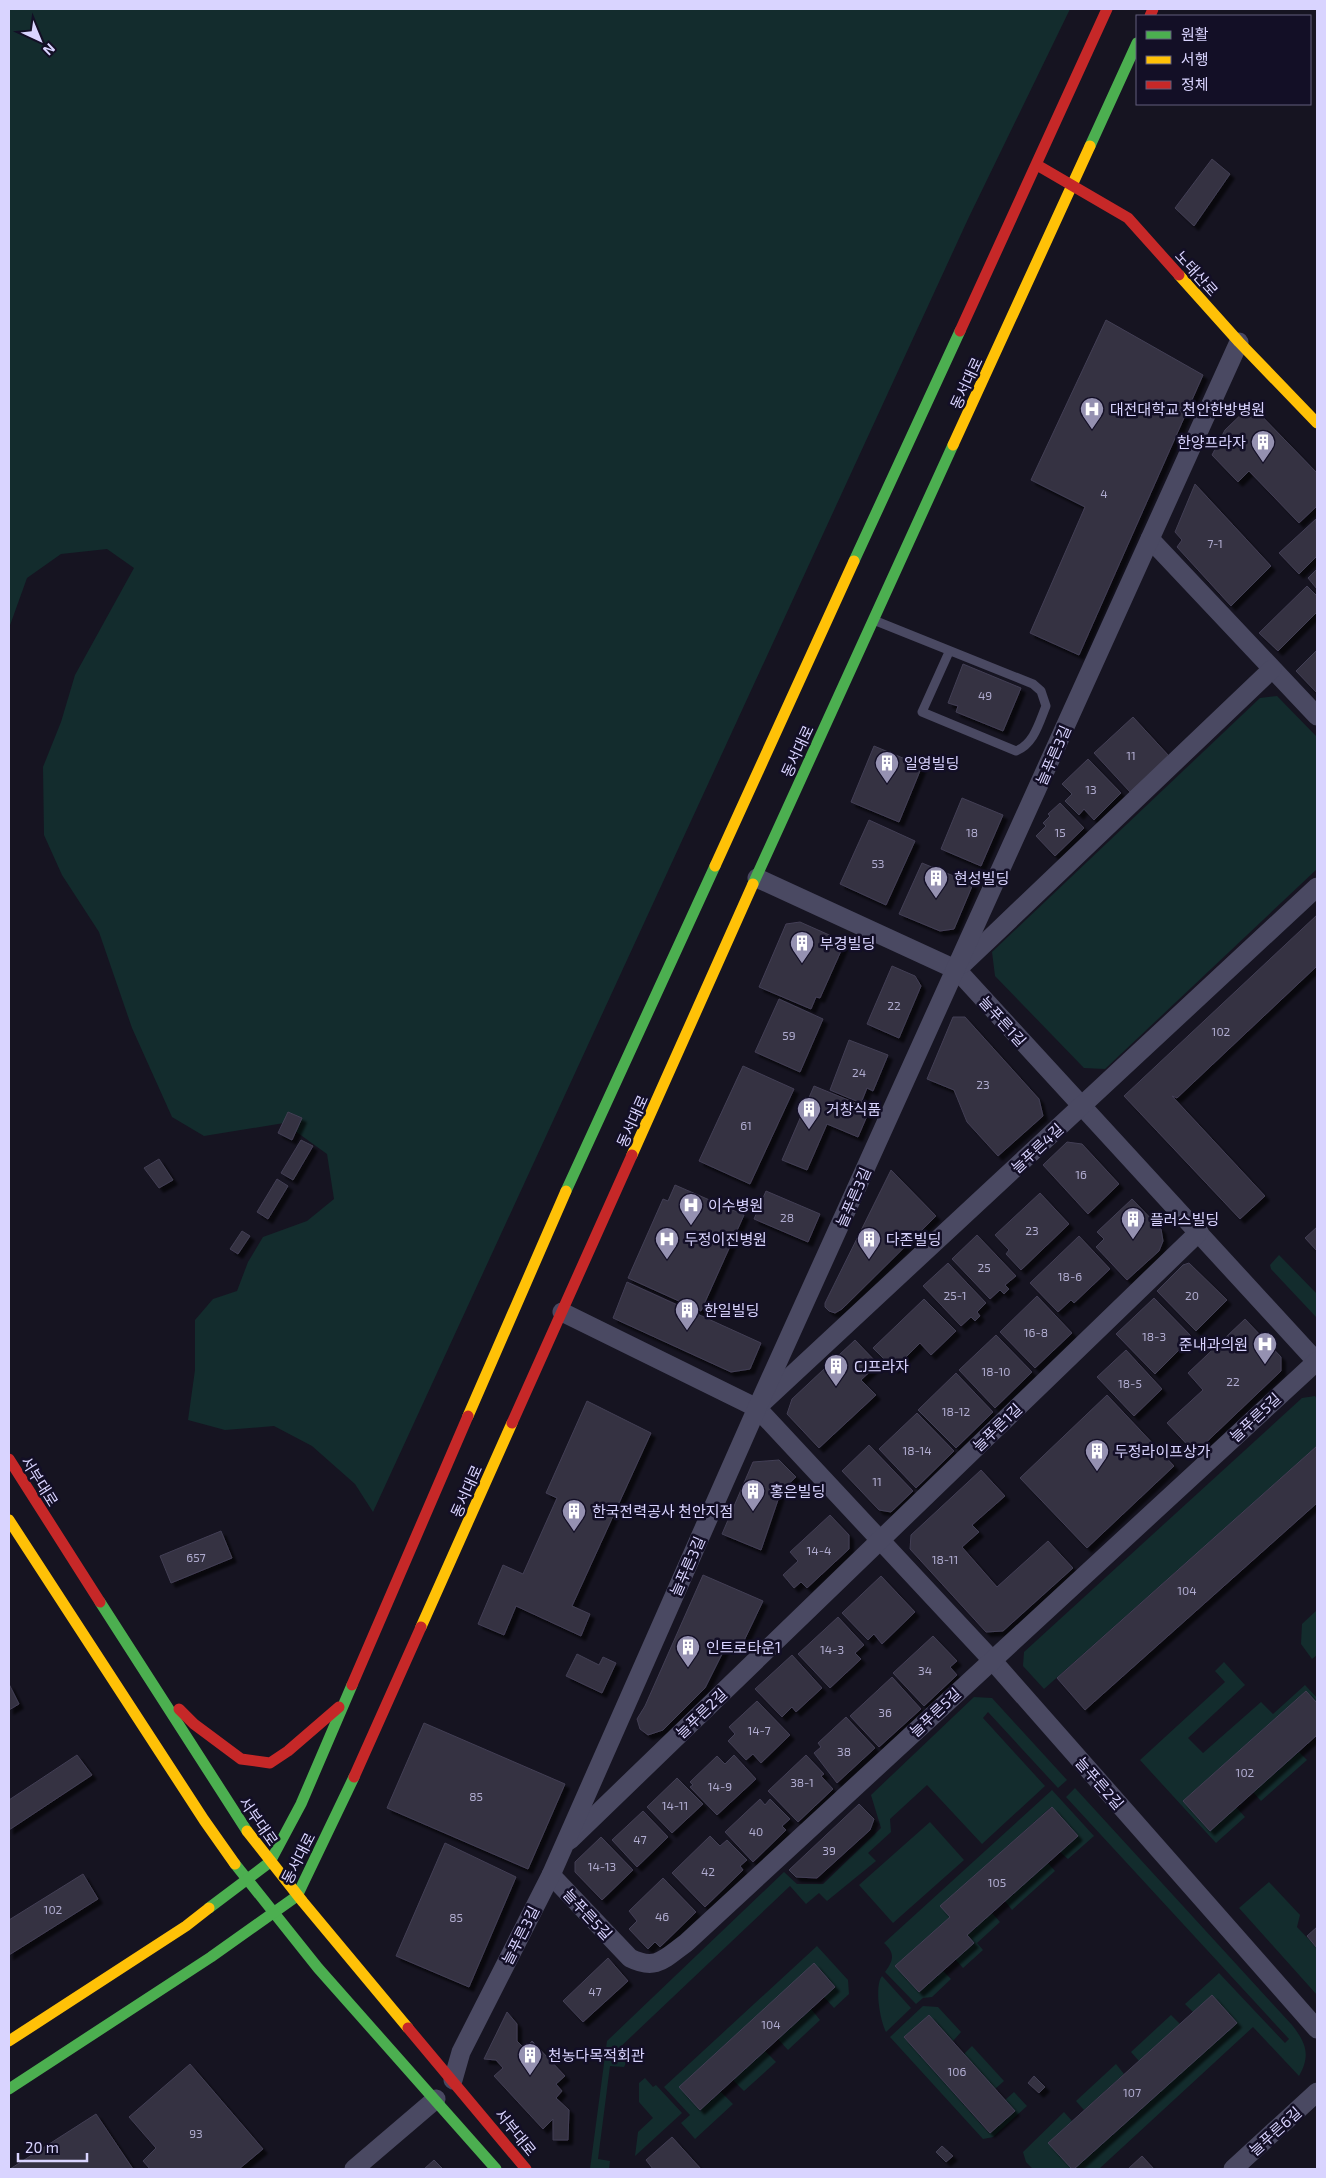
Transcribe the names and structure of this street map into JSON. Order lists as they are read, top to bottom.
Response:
{
  "streets": {
    "main road": ["노태산로", "동서대로", "서부대로"],
    "street": [
      "늘푸른3길",
      "늘푸른1길",
      "늘푸른4길",
      "늘푸른5길",
      "늘푸른2길",
      "늘푸른6길"
    ]
  },
  "crossings": [
    ["노태산로", "동서대로"],
    ["노태산로", "늘푸른3길"],
    ["동서대로", "늘푸른1길"],
    ["동서대로", "서부대로"],
    ["동서대로", "늘푸른2길"],
    ["늘푸른3길", "늘푸른1길"],
    ["늘푸른3길", "늘푸른4길"],
    ["늘푸른3길", "늘푸른5길"],
    ["늘푸른3길", "서부대로"],
    ["늘푸른3길", "늘푸른2길"],
    ["늘푸른1길", "늘푸른4길"],
    ["늘푸른1길", "늘푸른5길"],
    ["늘푸른1길", "늘푸른2길"],
    ["늘푸른4길", "늘푸른2길"],
    ["늘푸른5길", "늘푸른2길"]
  ],
  "places": {
    "hospital": [
      "대전대학교 천안한방병원",
      "이수병원",
      "두정이진병원",
      "준내과의원"
    ],
    "building": [
      "한양프라자",
      "일영빌딩",
      "현성빌딩",
      "부경빌딩",
      "거창식품",
      "플러스빌딩",
      "다존빌딩",
      "한일빌딩",
      "CJ프라자",
      "두정라이프상가",
      "홍은빌딩",
      "한국전력공사 천안지점",
      "인트로타운1",
      "천농다목적회관"
    ]
  },
  "house_numbers": [
    "4",
    "7-1",
    "49",
    "11",
    "13",
    "18",
    "15",
    "53",
    "22",
    "102",
    "59",
    "24",
    "23",
    "61",
    "16",
    "28",
    "23",
    "25",
    "18-6",
    "25-1",
    "20",
    "16-8",
    "18-3",
    "18-10",
    "22",
    "18-5",
    "18-12",
    "18-14",
    "11",
    "14-4",
    "657",
    "18-11",
    "104",
    "14-3",
    "34",
    "36",
    "14-7",
    "38",
    "102",
    "38-1",
    "14-9",
    "85",
    "14-11",
    "40",
    "47",
    "39",
    "14-13",
    "42",
    "105",
    "102",
    "46",
    "85",
    "47",
    "104",
    "106",
    "107",
    "93"
  ],
  "legend": ["원활", "서행", "정체"],
  "scale_bar": "20 m",
  "north": "bottom right"
}
